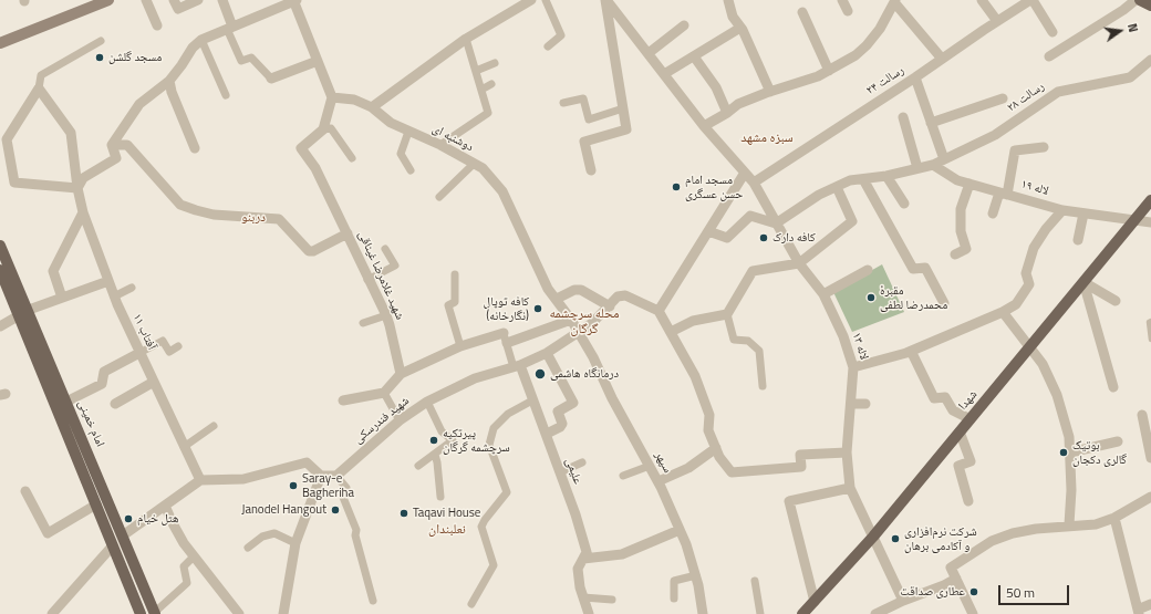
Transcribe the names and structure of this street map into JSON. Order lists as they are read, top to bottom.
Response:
{
  "streets": {
    "main road": ["شهدا", "امام خمینی"],
    "street": [
      "۲۴ رسالت",
      "۲۸ رسالت",
      "دوشنبه ای",
      "۱۹ لاله",
      "شهید غلامرضا غیناقی",
      "آفتاب ۱۱",
      "لاله ۱۳",
      "شهید فندرسکی",
      "سپهر",
      "علیمی"
    ]
  },
  "crossings": [
    ["۲۴ رسالت", "لاله ۱۳"],
    ["۲۸ رسالت", "۱۹ لاله"],
    ["دوشنبه ای", "شهید فندرسکی"],
    ["دوشنبه ای", "سپهر"],
    ["۱۹ لاله", "شهدا"],
    ["لاله ۱۳", "شهدا"],
    ["شهید فندرسکی", "سپهر"],
    ["شهید فندرسکی", "علیمی"]
  ],
  "districts": [
    "سبزه مشهد",
    "دربنو",
    "محله سرچشمه گرگان",
    "نعلبندان"
  ],
  "places": [
    "مسجد گلشن",
    "مسجد امام حسن عسگری",
    "کافه دارک",
    "مقبرهٔ محمدرضا لطفی",
    "کافه توپال (نگارخانه)",
    "درمانگاه هاشمی",
    "پیرتکیه سرچشمه گرگان",
    "بوتیک گالری دکجان",
    "Saray-e Bagheriha",
    "Janodel Hangout",
    "Taqavi House",
    "هتل خیام",
    "شرکت نرم‌افزاری و آکادمی برهان",
    "عطاری صداقت"
  ],
  "scale_bar": "50 m",
  "north": "right"
}
